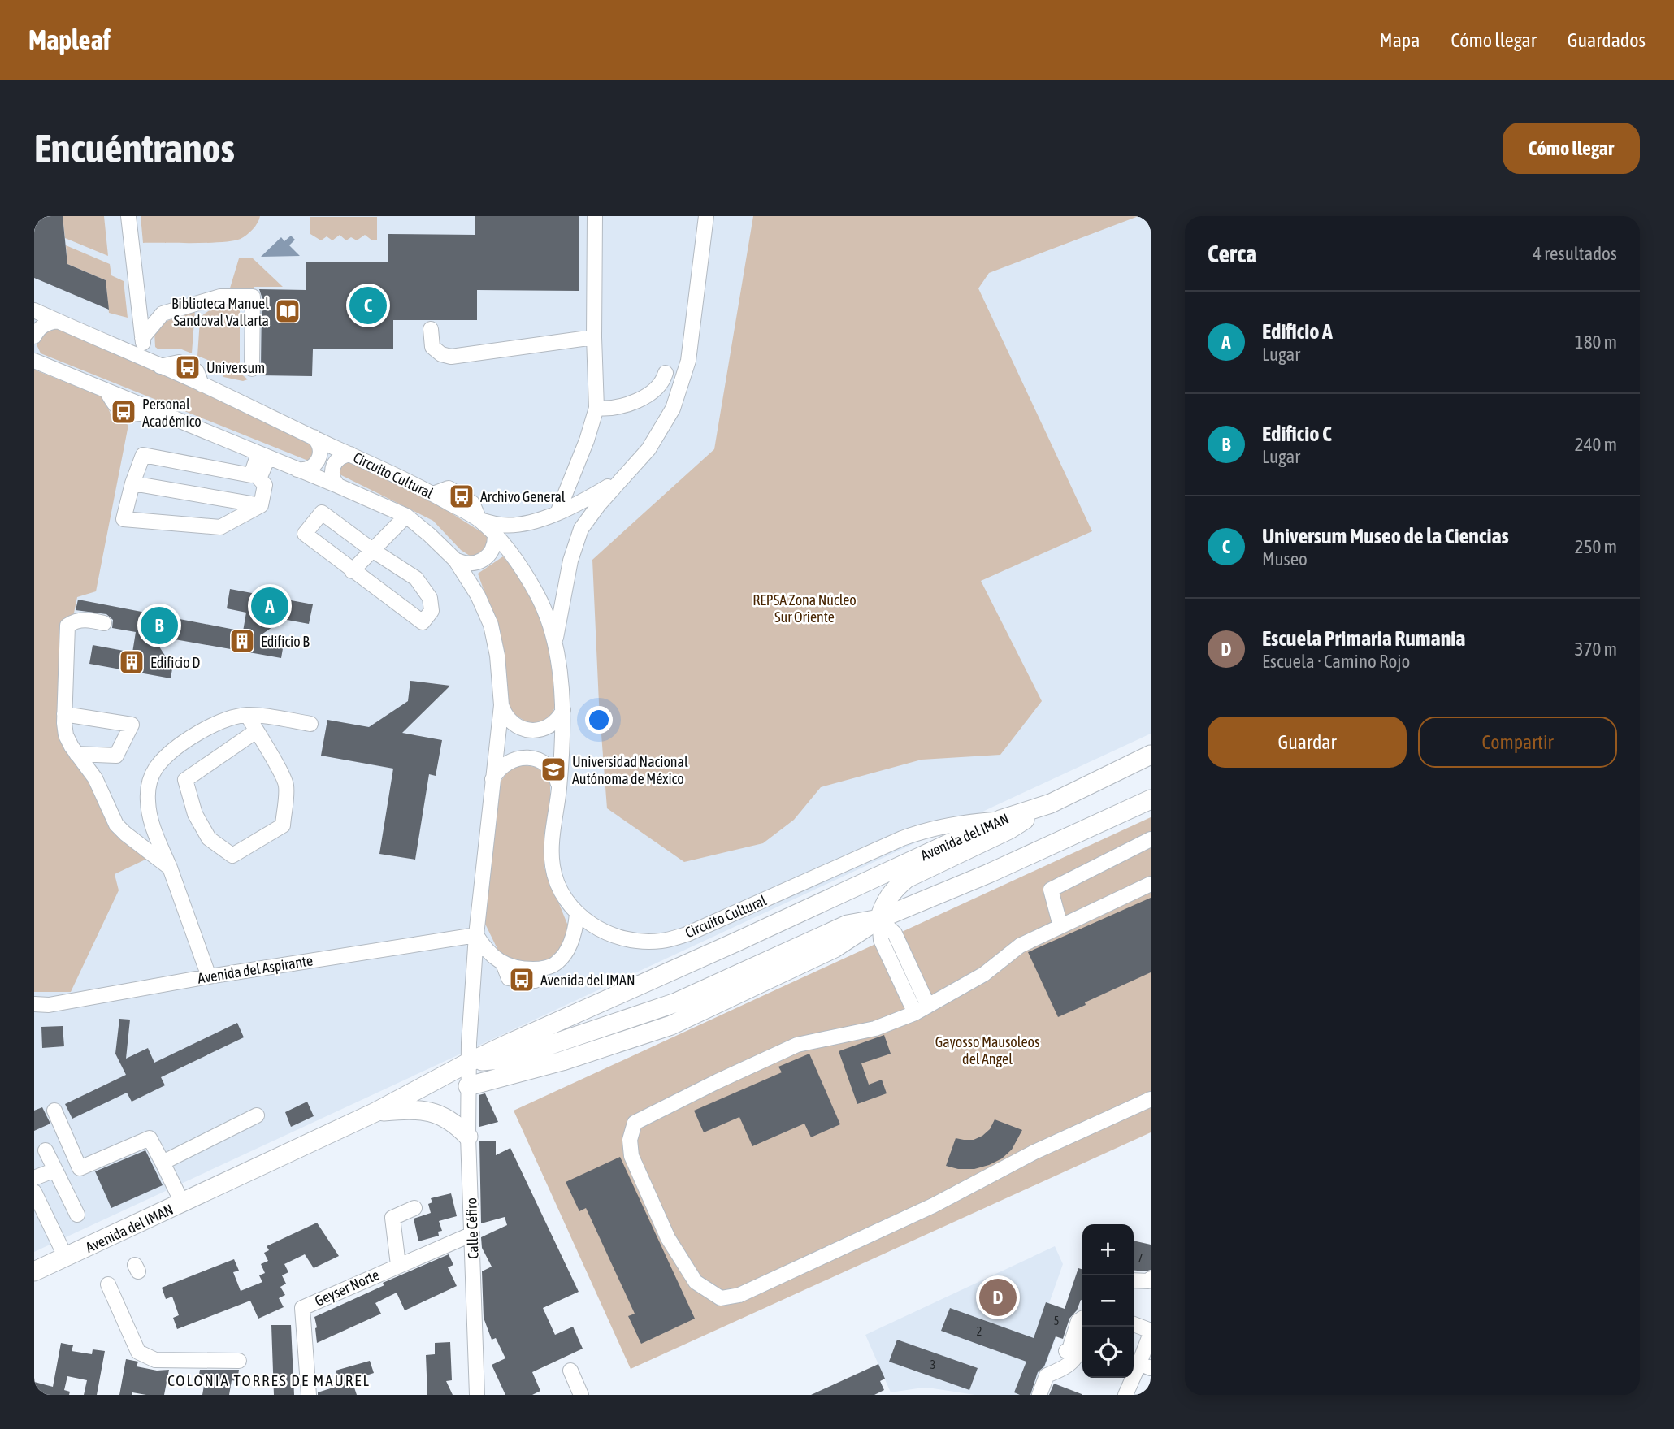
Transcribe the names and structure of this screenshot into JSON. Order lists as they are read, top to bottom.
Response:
{
  "streets": {
    "main road": ["Avenida del IMAN"],
    "street": [
      "Circuito Cultural",
      "Avenida del Aspirante",
      "Calle Céfiro",
      "Geyser Norte"
    ]
  },
  "crossings": [
    ["Circuito Cultural", "Avenida del IMAN"],
    ["Avenida del IMAN", "Calle Céfiro"],
    ["Calle Céfiro", "Geyser Norte"]
  ],
  "districts": ["COLONIA TORRES DE MAUREL"],
  "parks": ["REPSA Zona Núcleo Sur Oriente", "Gayosso Mausoleos del Angel"],
  "places": {
    "library": ["Biblioteca Manuel Sandoval Vallarta"],
    "bus stop": [
      "Universum",
      "Personal Académico",
      "Archivo General",
      "Avenida del IMAN"
    ],
    "building": ["Edificio B", "Edificio D"],
    "school or university": ["Universidad Nacional Autónoma de México"]
  },
  "house_numbers": [
    "7",
    "5",
    "2",
    "3"
  ],
  "page": {
    "header": "Mapleaf",
    "nav": ["Mapa", "Cómo llegar", "Guardados"],
    "buttons": [
      "Cómo llegar",
      ["Guardar", "Compartir"]
    ],
    "title": "Encuéntranos",
    "heading": ["Cerca", "4 resultados"],
    "pins": [
      "C",
      "A",
      "B",
      "D"
    ],
    "list": [
      {
        "mark": "A",
        "name": "Edificio A",
        "note": "Lugar",
        "value": "180 m"
      },
      {
        "mark": "B",
        "name": "Edificio C",
        "note": "Lugar",
        "value": "240 m"
      },
      {
        "mark": "C",
        "name": "Universum Museo de la Ciencias",
        "note": "Museo",
        "value": "250 m"
      },
      {
        "mark": "D",
        "name": "Escuela Primaria Rumania",
        "note": "Escuela · Camino Rojo",
        "value": "370 m"
      }
    ],
    "map_buttons": ["+", "−"]
  }
}
